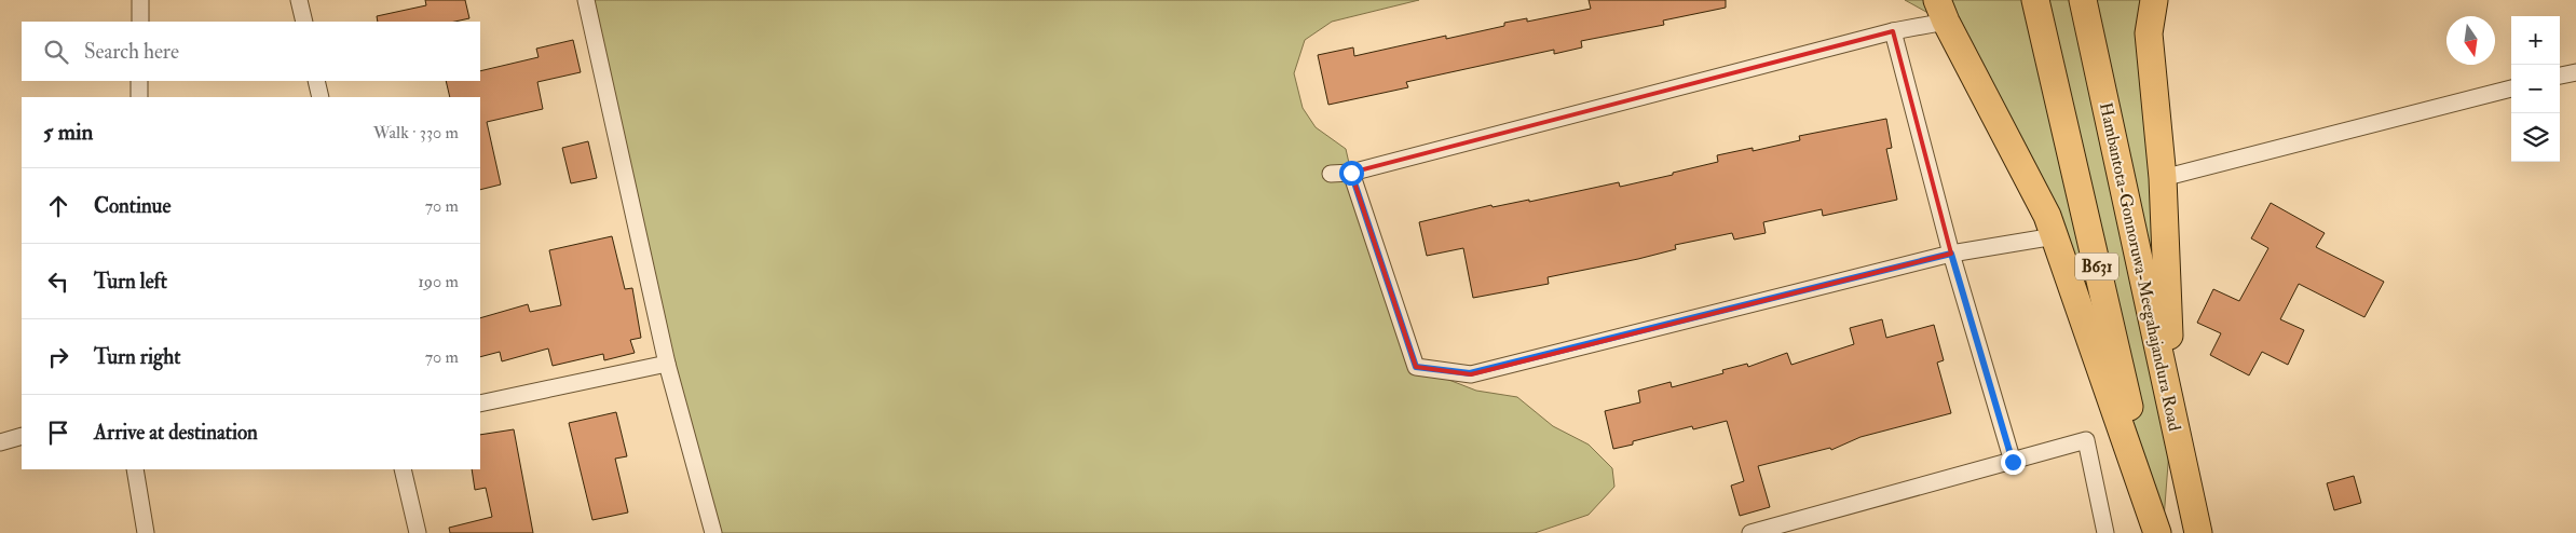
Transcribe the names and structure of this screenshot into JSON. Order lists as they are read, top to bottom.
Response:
{
  "streets": {
    "main road": ["B631", "Hambantota-Gonnoruwa-Meegahajandura Road"]
  },
  "north": "bottom",
  "page": {
    "map_buttons": ["+", "−"],
    "search": "Search here",
    "heading": ["5 min", "Walk · 330 m"],
    "list": [
      ["Continue", "70 m"],
      ["Turn left", "190 m"],
      ["Turn right", "70 m"],
      "Arrive at destination"
    ]
  }
}
